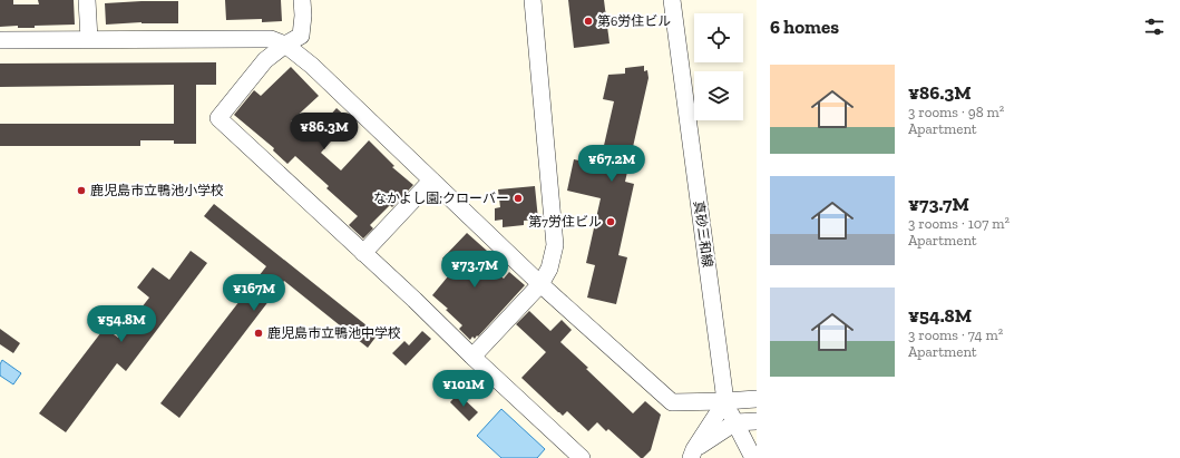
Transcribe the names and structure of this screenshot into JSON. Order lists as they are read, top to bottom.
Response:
{
  "streets": {
    "street": ["真砂三和線"]
  },
  "places": [
    "第6労住ビル",
    "鹿児島市立鴨池小学校",
    "なかよし園;クローバー",
    "第7労住ビル",
    "鹿児島市立鴨池中学校"
  ],
  "page": {
    "heading": "6 homes",
    "list": [
      {
        "name": "¥86.3M",
        "note": "3 rooms · 98 m² · Apartment"
      },
      {
        "name": "¥73.7M",
        "note": "3 rooms · 107 m² · Apartment"
      },
      {
        "name": "¥54.8M",
        "note": "3 rooms · 74 m² · Apartment"
      }
    ],
    "price": [
      "¥86.3M",
      "¥67.2M",
      "¥73.7M",
      "¥167M",
      "¥54.8M",
      "¥101M"
    ]
  }
}
